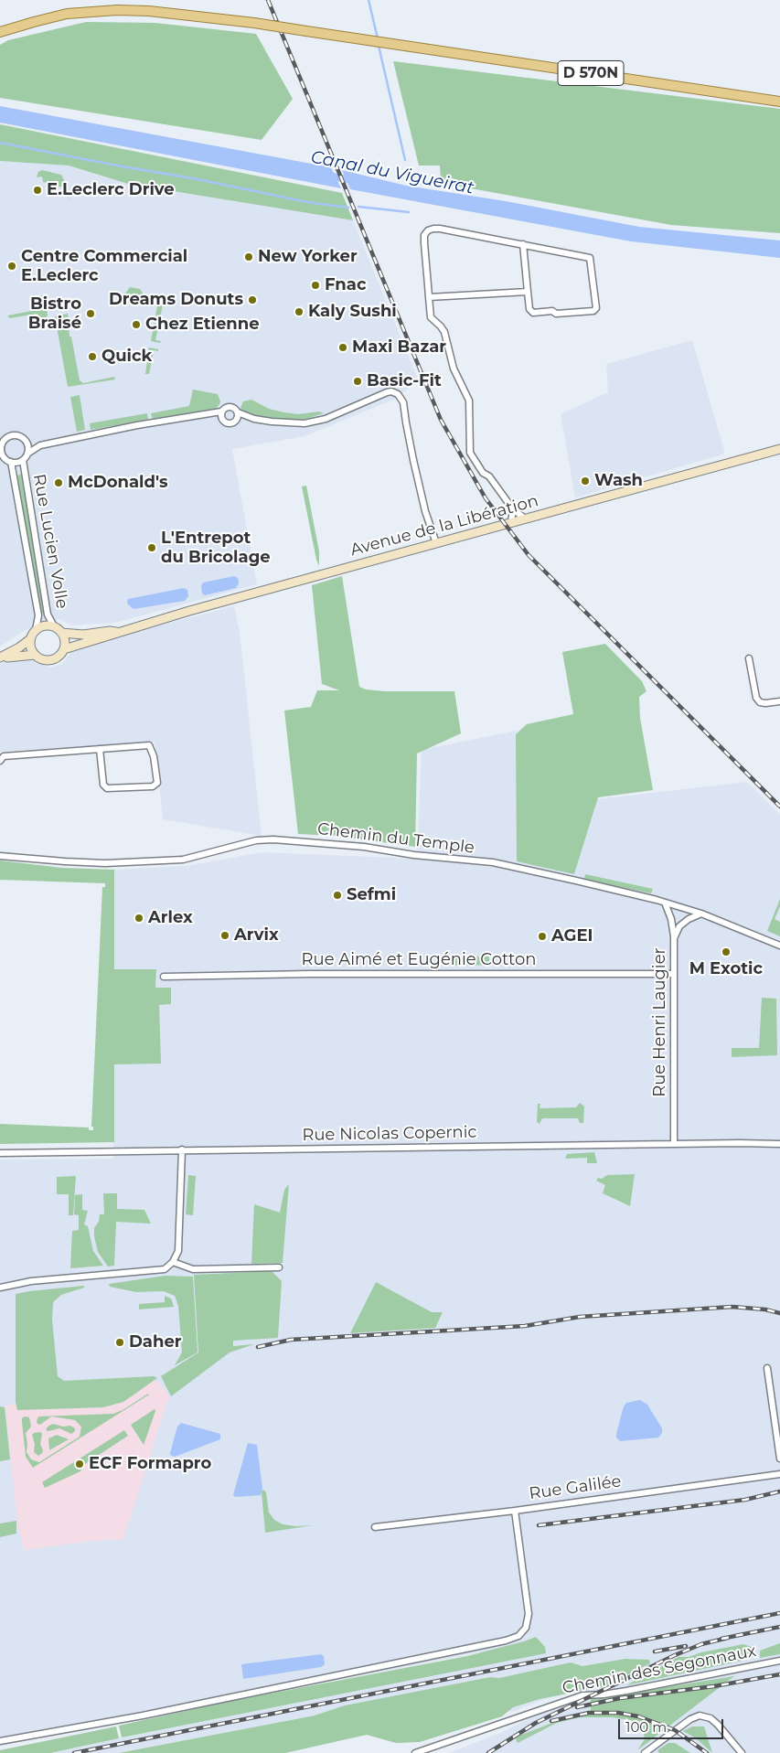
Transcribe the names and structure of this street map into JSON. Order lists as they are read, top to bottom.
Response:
{
  "streets": {
    "main road": ["D 570N", "Avenue de la Libération"],
    "street": [
      "Rue Lucien Volle",
      "Chemin du Temple",
      "Rue Aimé et Eugénie Cotton",
      "Rue Henri Laugier",
      "Rue Nicolas Copernic",
      "Rue Galilée",
      "Chemin des Segonnaux"
    ]
  },
  "crossings": [
    ["Avenue de la Libération", "Rue Lucien Volle"],
    ["Chemin du Temple", "Rue Henri Laugier"],
    ["Rue Aimé et Eugénie Cotton", "Rue Henri Laugier"],
    ["Rue Henri Laugier", "Rue Nicolas Copernic"]
  ],
  "water": ["Canal du Vigueirat"],
  "places": [
    "E.Leclerc Drive",
    "New Yorker",
    "Centre Commercial E.Leclerc",
    "Fnac",
    "Dreams Donuts",
    "Kaly Sushi",
    "Bistro Braisé",
    "Chez Etienne",
    "Maxi Bazar",
    "Quick",
    "Basic-Fit",
    "Wash",
    "McDonald's",
    "L'Entrepot du Bricolage",
    "Sefmi",
    "Arlex",
    "Arvix",
    "AGEI",
    "M Exotic",
    "Daher",
    "ECF Formapro"
  ],
  "scale_bar": "100 m"
}
